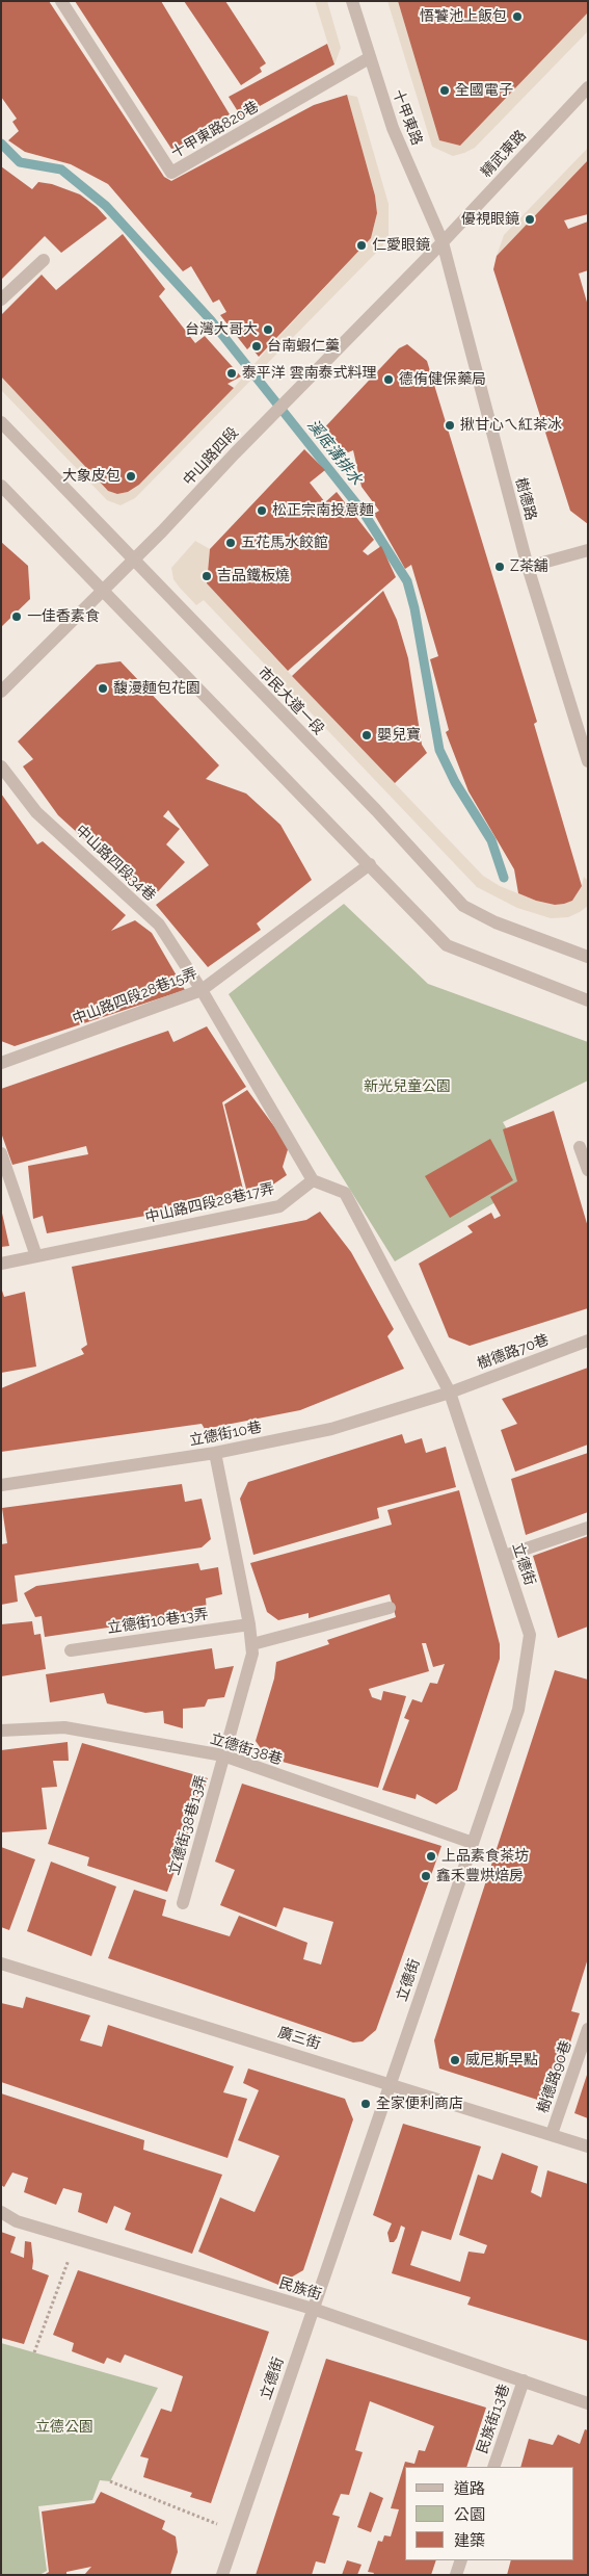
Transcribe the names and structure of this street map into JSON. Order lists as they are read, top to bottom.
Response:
{
  "streets": {
    "street": [
      "十甲東路",
      "十甲東路820巷",
      "精武東路",
      "中山路四段",
      "樹德路",
      "市民大道一段",
      "中山路四段34巷",
      "中山路四段28巷15弄",
      "中山路四段28巷17弄",
      "樹德路70巷",
      "立德街10巷",
      "立德街",
      "立德街10巷13弄",
      "立德街38巷",
      "立德街38巷13弄",
      "廣三街",
      "樹德路90巷",
      "民族街",
      "民族街13巷"
    ]
  },
  "crossings": [
    ["十甲東路", "十甲東路820巷"],
    ["十甲東路", "精武東路"],
    ["十甲東路", "中山路四段"],
    ["十甲東路", "樹德路"],
    ["精武東路", "中山路四段"],
    ["精武東路", "樹德路"],
    ["中山路四段", "樹德路"],
    ["中山路四段", "市民大道一段"],
    ["中山路四段34巷", "中山路四段28巷15弄"],
    ["中山路四段34巷", "中山路四段28巷17弄"],
    ["樹德路70巷", "立德街10巷"],
    ["樹德路70巷", "立德街"],
    ["立德街10巷", "立德街"],
    ["立德街", "立德街38巷"],
    ["立德街", "廣三街"],
    ["立德街", "民族街"],
    ["立德街38巷", "立德街38巷13弄"],
    ["廣三街", "樹德路90巷"],
    ["民族街", "民族街13巷"]
  ],
  "water": ["溪底溝排水"],
  "parks": ["新光兒童公園", "立德公園"],
  "places": [
    "悟饕池上飯包",
    "全國電子",
    "優視眼鏡",
    "仁愛眼鏡",
    "台灣大哥大",
    "台南蝦仁羹",
    "泰平洋 雲南泰式料理",
    "德侑健保藥局",
    "揪甘心ㄟ紅茶冰",
    "大象皮包",
    "松正宗南投意麵",
    "五花馬水餃館",
    "Z茶舖",
    "吉品鐵板燒",
    "一佳香素食",
    "馥漫麵包花園",
    "嬰兒寶",
    "上品素食茶坊",
    "鑫禾豐烘焙房",
    "威尼斯早點",
    "全家便利商店"
  ],
  "legend": ["道路", "公園", "建築"]
}
